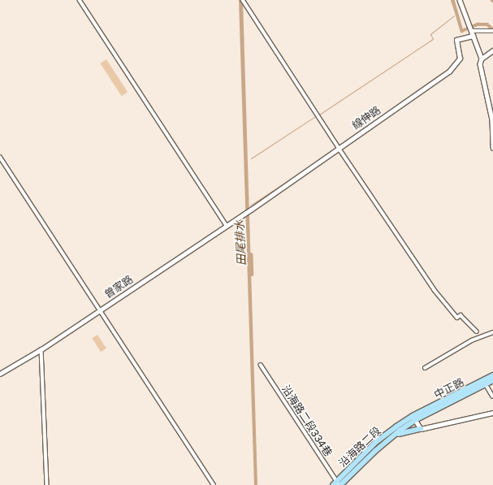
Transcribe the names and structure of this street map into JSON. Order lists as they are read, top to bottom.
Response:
{
  "streets": {
    "main road": ["中正路", "沿海路二段"],
    "street": ["線伸路", "曾家路", "沿海路二段334巷"]
  },
  "crossings": [
    ["線伸路", "曾家路"],
    ["中正路", "沿海路二段"],
    ["沿海路二段334巷", "沿海路二段"]
  ],
  "water": ["田尾排水"]
}
